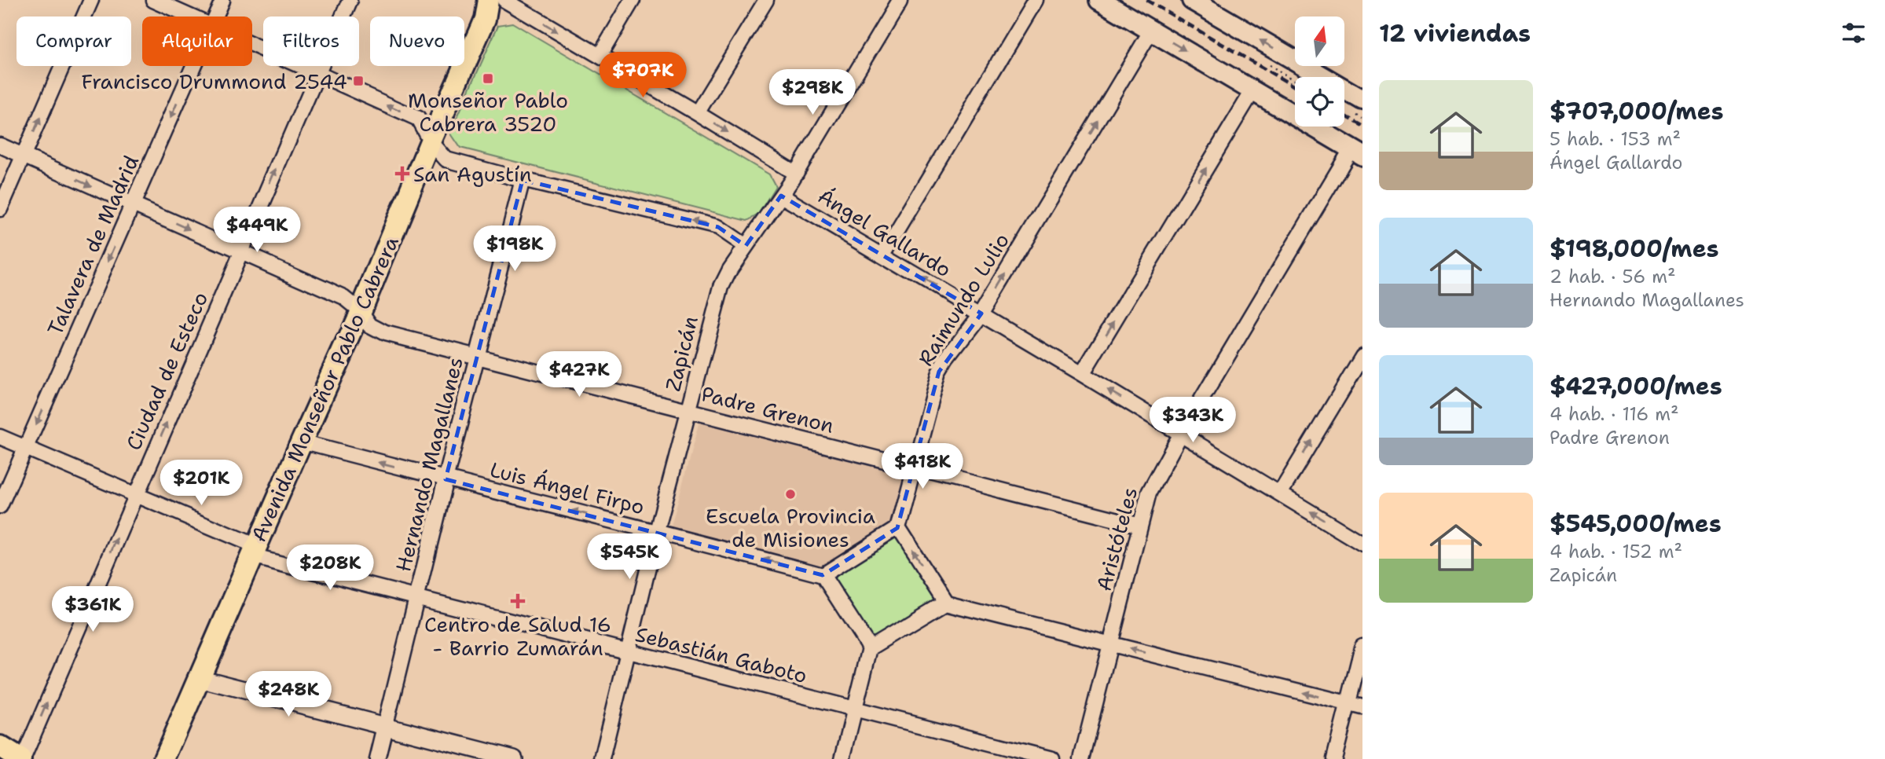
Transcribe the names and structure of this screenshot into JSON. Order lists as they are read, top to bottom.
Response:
{
  "streets": {
    "main road": ["Avenida Monseñor Pablo Cabrera"],
    "street": [
      "Ángel Gallardo",
      "Talavera de Madrid",
      "Raimundo Lulio",
      "Zapicán",
      "Ciudad de Esteco",
      "Padre Grenon",
      "Hernando Magallanes",
      "Luis Ángel Firpo",
      "Aristóteles",
      "Sebastián Gaboto"
    ]
  },
  "crossings": [
    ["Ángel Gallardo", "Raimundo Lulio"],
    ["Ángel Gallardo", "Zapicán"],
    ["Ángel Gallardo", "Aristóteles"],
    ["Talavera de Madrid", "Padre Grenon"],
    ["Talavera de Madrid", "Sebastián Gaboto"],
    ["Raimundo Lulio", "Padre Grenon"],
    ["Zapicán", "Padre Grenon"],
    ["Zapicán", "Luis Ángel Firpo"],
    ["Zapicán", "Sebastián Gaboto"],
    ["Ciudad de Esteco", "Padre Grenon"],
    ["Ciudad de Esteco", "Sebastián Gaboto"],
    ["Avenida Monseñor Pablo Cabrera", "Padre Grenon"],
    ["Avenida Monseñor Pablo Cabrera", "Luis Ángel Firpo"],
    ["Avenida Monseñor Pablo Cabrera", "Sebastián Gaboto"],
    ["Padre Grenon", "Hernando Magallanes"],
    ["Padre Grenon", "Aristóteles"],
    ["Hernando Magallanes", "Luis Ángel Firpo"],
    ["Hernando Magallanes", "Sebastián Gaboto"]
  ],
  "one_way": ["Ángel Gallardo", "Ciudad de Esteco", "Luis Ángel Firpo"],
  "places": {
    "transit": ["Monseñor Pablo Cabrera 3520", "Francisco Drummond 2544"],
    "health": ["San Agustín", "Centro de Salud 16 - Barrio Zumarán"],
    "other": ["Escuela Provincia de Misiones"]
  },
  "north": "top",
  "page": {
    "heading": "12 viviendas",
    "chip": [
      "Comprar",
      "Alquilar",
      "Filtros",
      "Nuevo"
    ],
    "price": [
      "$707K",
      "$298K",
      "$449K",
      "$198K",
      "$427K",
      "$343K",
      "$418K",
      "$201K",
      "$545K",
      "$208K",
      "$361K",
      "$248K"
    ],
    "list": [
      {
        "name": "$707,000/mes",
        "note": "5 hab. · 153 m² · Ángel Gallardo"
      },
      {
        "name": "$198,000/mes",
        "note": "2 hab. · 56 m² · Hernando Magallanes"
      },
      {
        "name": "$427,000/mes",
        "note": "4 hab. · 116 m² · Padre Grenon"
      },
      {
        "name": "$545,000/mes",
        "note": "4 hab. · 152 m² · Zapicán"
      }
    ]
  }
}
